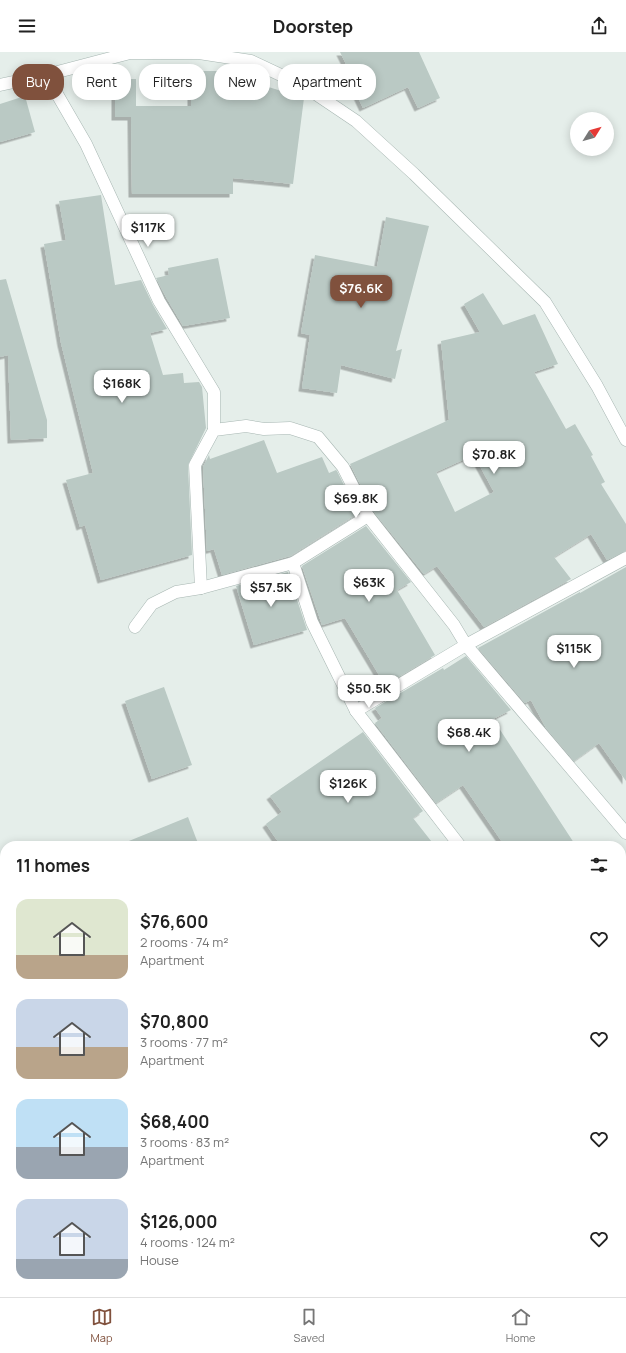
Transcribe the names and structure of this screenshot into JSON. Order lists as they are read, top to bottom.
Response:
{
  "north": "top right",
  "page": {
    "header": "Doorstep",
    "chip": [
      "Buy",
      "Rent",
      "Filters",
      "New",
      "Apartment"
    ],
    "price": [
      "$117K",
      "$76.6K",
      "$168K",
      "$70.8K",
      "$69.8K",
      "$63K",
      "$57.5K",
      "$115K",
      "$50.5K",
      "$68.4K",
      "$126K"
    ],
    "heading": "11 homes",
    "list": [
      {
        "name": "$76,600",
        "note": "2 rooms · 74 m² · Apartment"
      },
      {
        "name": "$70,800",
        "note": "3 rooms · 77 m² · Apartment"
      },
      {
        "name": "$68,400",
        "note": "3 rooms · 83 m² · Apartment"
      },
      {
        "name": "$126,000",
        "note": "4 rooms · 124 m² · House"
      }
    ],
    "tabs": ["Map", "Saved", "Home"]
  }
}
